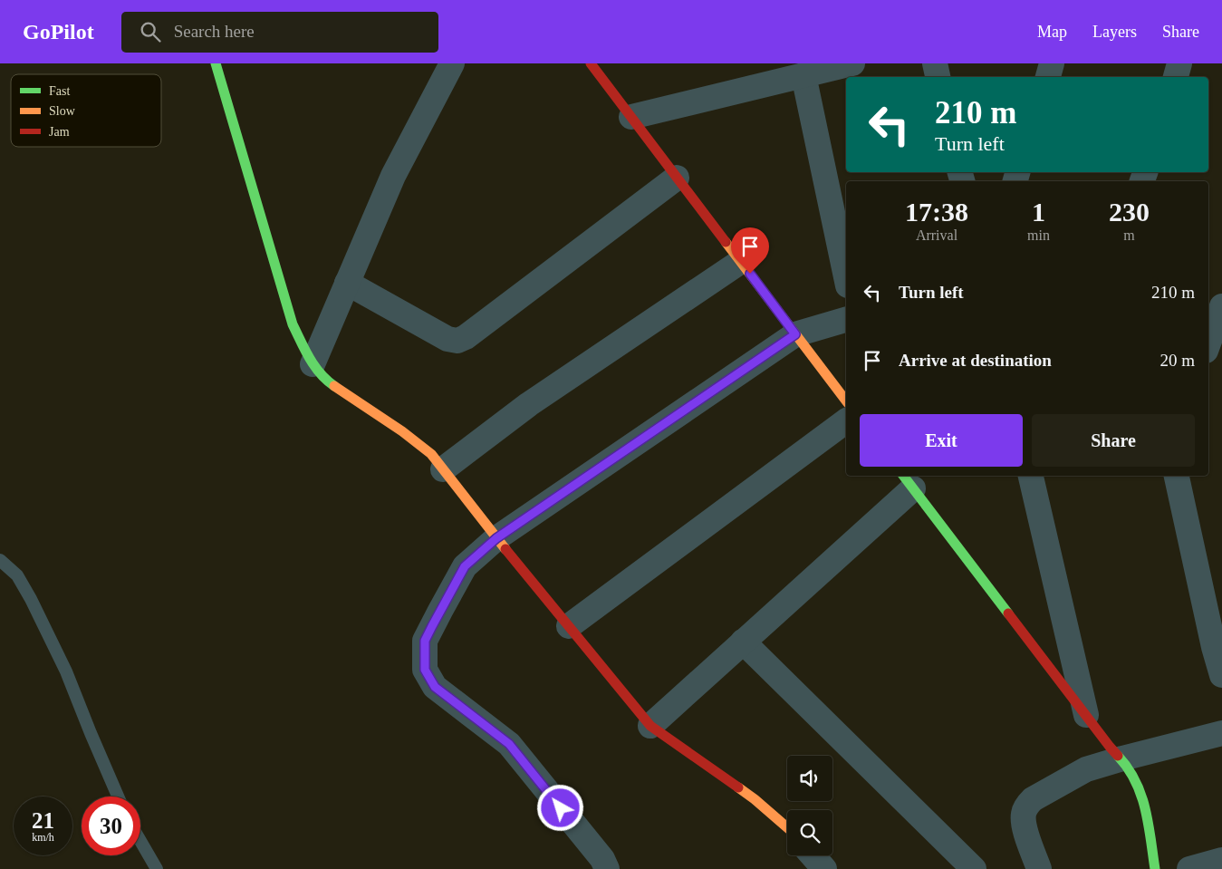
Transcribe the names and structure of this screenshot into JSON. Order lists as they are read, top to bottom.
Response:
{
  "legend": ["Fast", "Slow", "Jam"],
  "page": {
    "header": "GoPilot",
    "search": "Search here",
    "nav": ["Map", "Layers", "Share"],
    "turn": ["210 m", "Turn left"],
    "eta": [
      "17:38",
      "Arrival",
      "1",
      "min",
      "230",
      "m"
    ],
    "list": [
      {
        "name": "Turn left",
        "value": "210 m"
      },
      {
        "name": "Arrive at destination",
        "value": "20 m"
      }
    ],
    "buttons": ["Exit", "Share"],
    "speed": "21 km/h",
    "limit": "30"
  }
}
